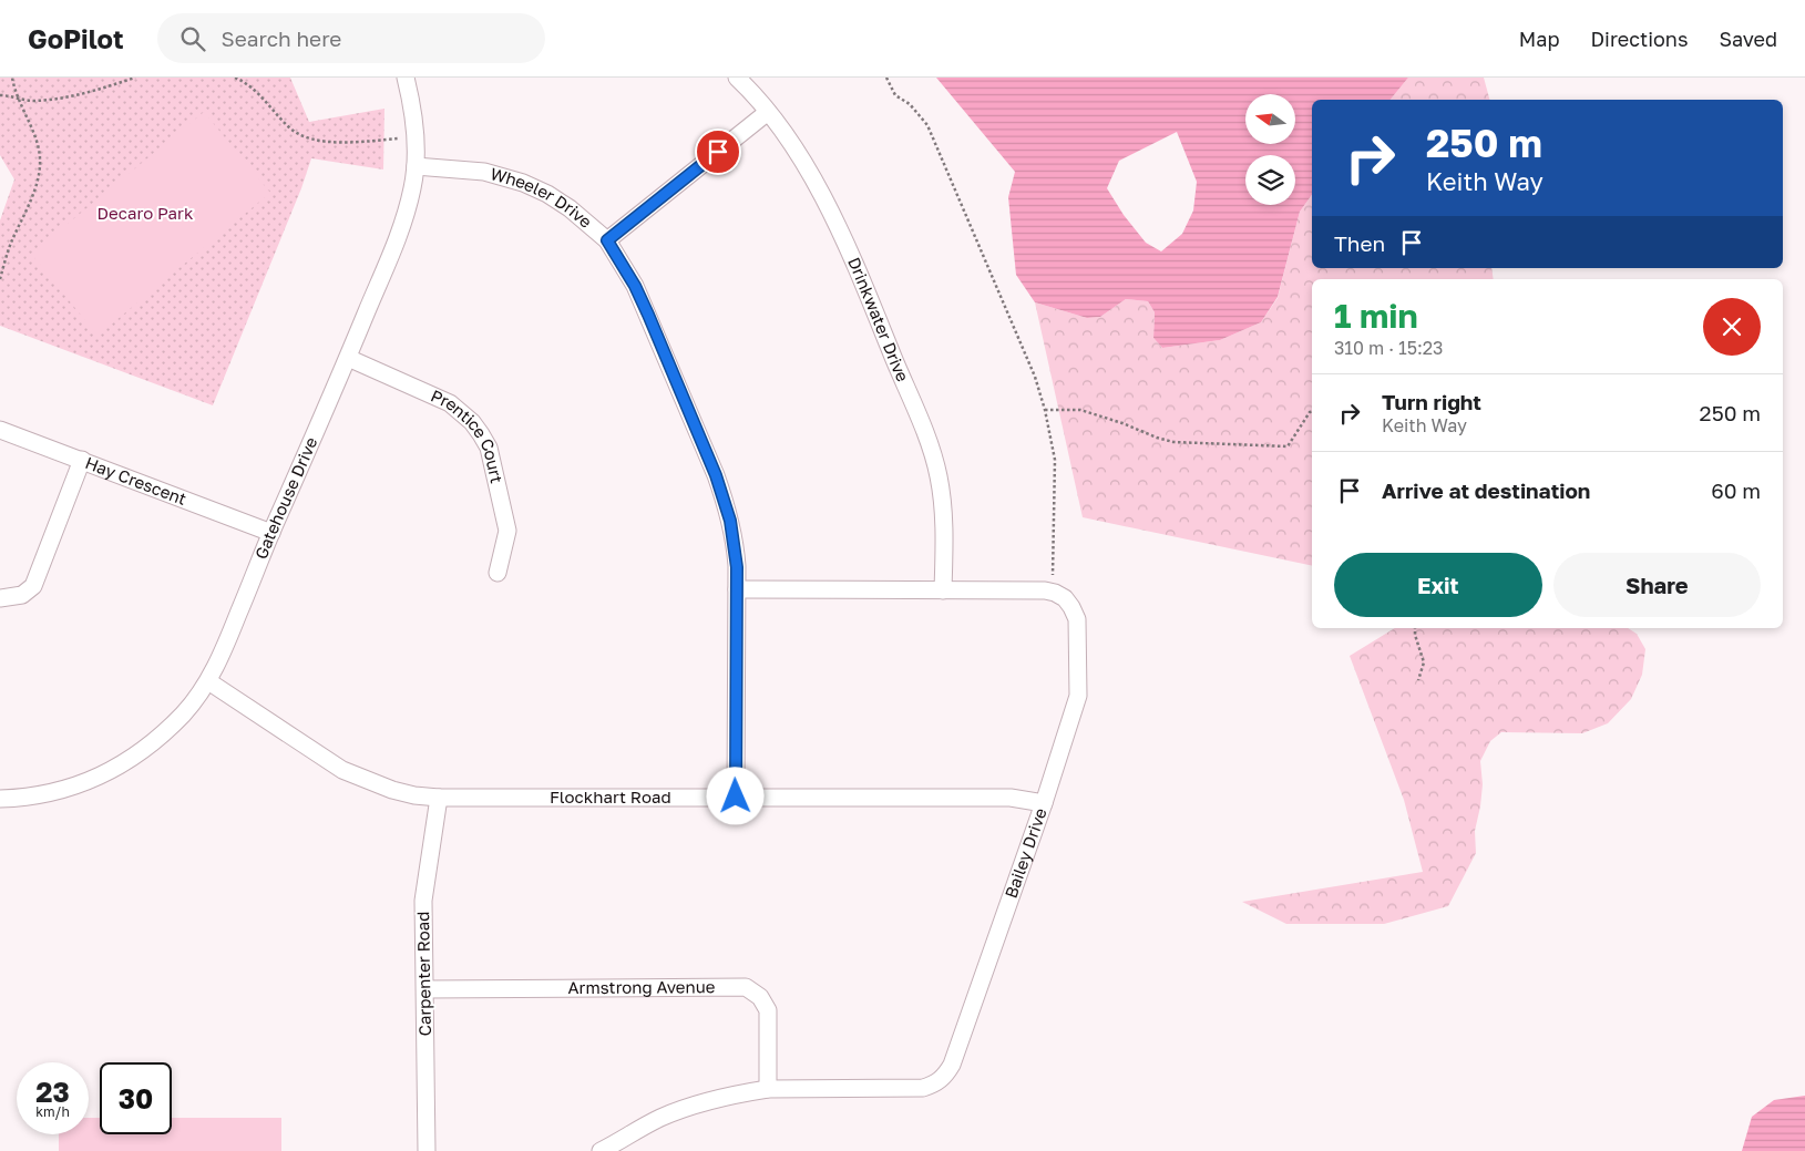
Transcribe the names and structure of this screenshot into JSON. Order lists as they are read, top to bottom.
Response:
{
  "streets": {
    "street": [
      "Wheeler Drive",
      "Drinkwater Drive",
      "Prentice Court",
      "Hay Crescent",
      "Gatehouse Drive",
      "Flockhart Road",
      "Bailey Drive",
      "Carpenter Road",
      "Armstrong Avenue"
    ]
  },
  "crossings": [
    ["Wheeler Drive", "Gatehouse Drive"],
    ["Wheeler Drive", "Flockhart Road"],
    ["Wheeler Drive", "Bailey Drive"],
    ["Drinkwater Drive", "Bailey Drive"],
    ["Prentice Court", "Gatehouse Drive"],
    ["Hay Crescent", "Gatehouse Drive"],
    ["Gatehouse Drive", "Flockhart Road"],
    ["Flockhart Road", "Bailey Drive"],
    ["Flockhart Road", "Carpenter Road"],
    ["Bailey Drive", "Armstrong Avenue"],
    ["Carpenter Road", "Armstrong Avenue"]
  ],
  "parks": ["Decaro Park"],
  "north": "left",
  "page": {
    "header": "GoPilot",
    "search": "Search here",
    "nav": ["Map", "Directions", "Saved"],
    "turn": ["250 m", "Keith Way"],
    "then": "Then",
    "heading": ["1 min", "310 m · 15:23"],
    "list": [
      {
        "name": "Turn right",
        "note": "Keith Way",
        "value": "250 m"
      },
      {
        "name": "Arrive at destination",
        "value": "60 m"
      }
    ],
    "buttons": ["Exit", "Share"],
    "speed": "23 km/h",
    "limit": "30"
  }
}
